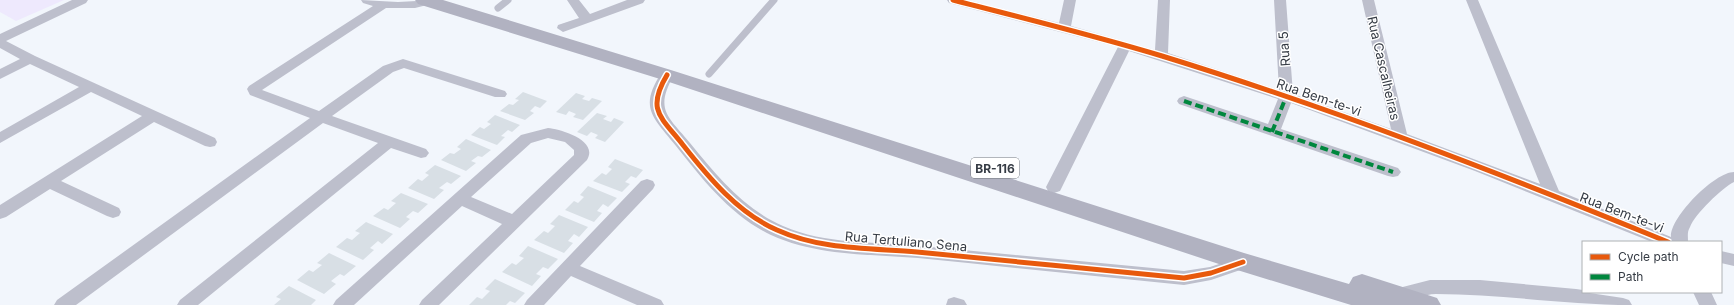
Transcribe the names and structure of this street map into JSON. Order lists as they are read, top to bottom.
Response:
{
  "streets": {
    "highway": ["BR-116"],
    "street": [
      "Rua 5",
      "Rua Cascalheiras",
      "Rua Bem-te-vi",
      "Rua Tertuliano Sena"
    ]
  },
  "crossings": [
    ["Rua 5", "Rua Bem-te-vi"],
    ["Rua Cascalheiras", "Rua Bem-te-vi"]
  ],
  "legend": ["Cycle path", "Path"]
}
